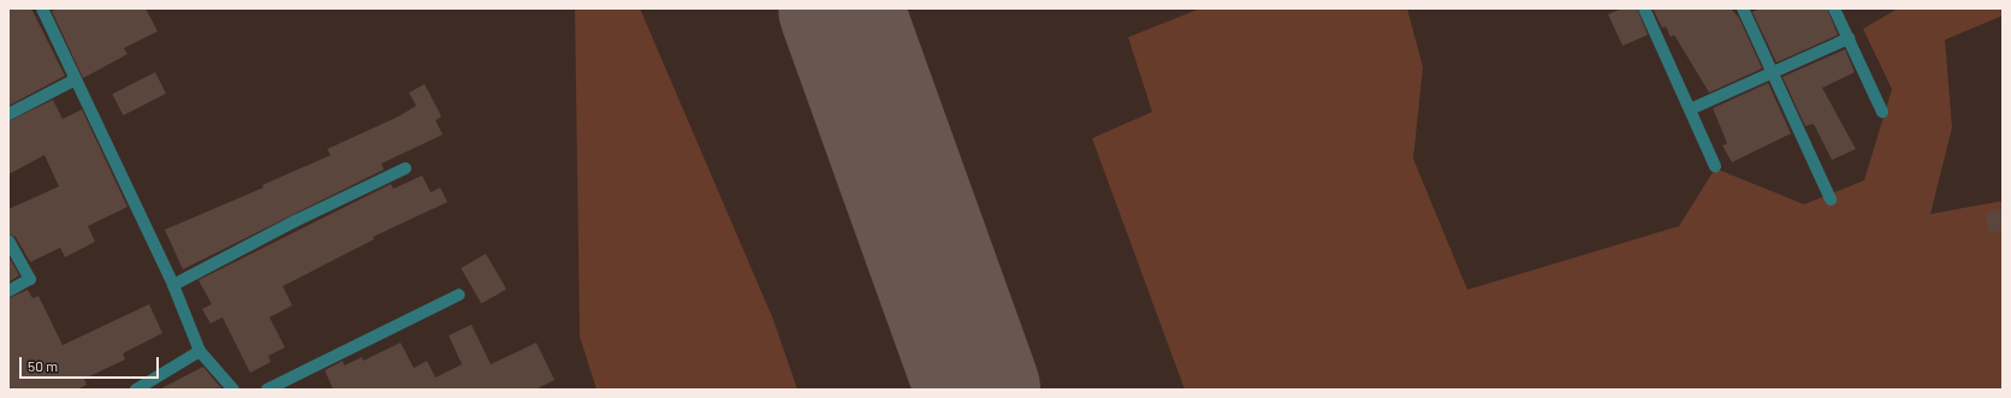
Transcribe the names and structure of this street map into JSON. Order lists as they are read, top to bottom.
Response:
{
  "scale_bar": "50 m"
}
